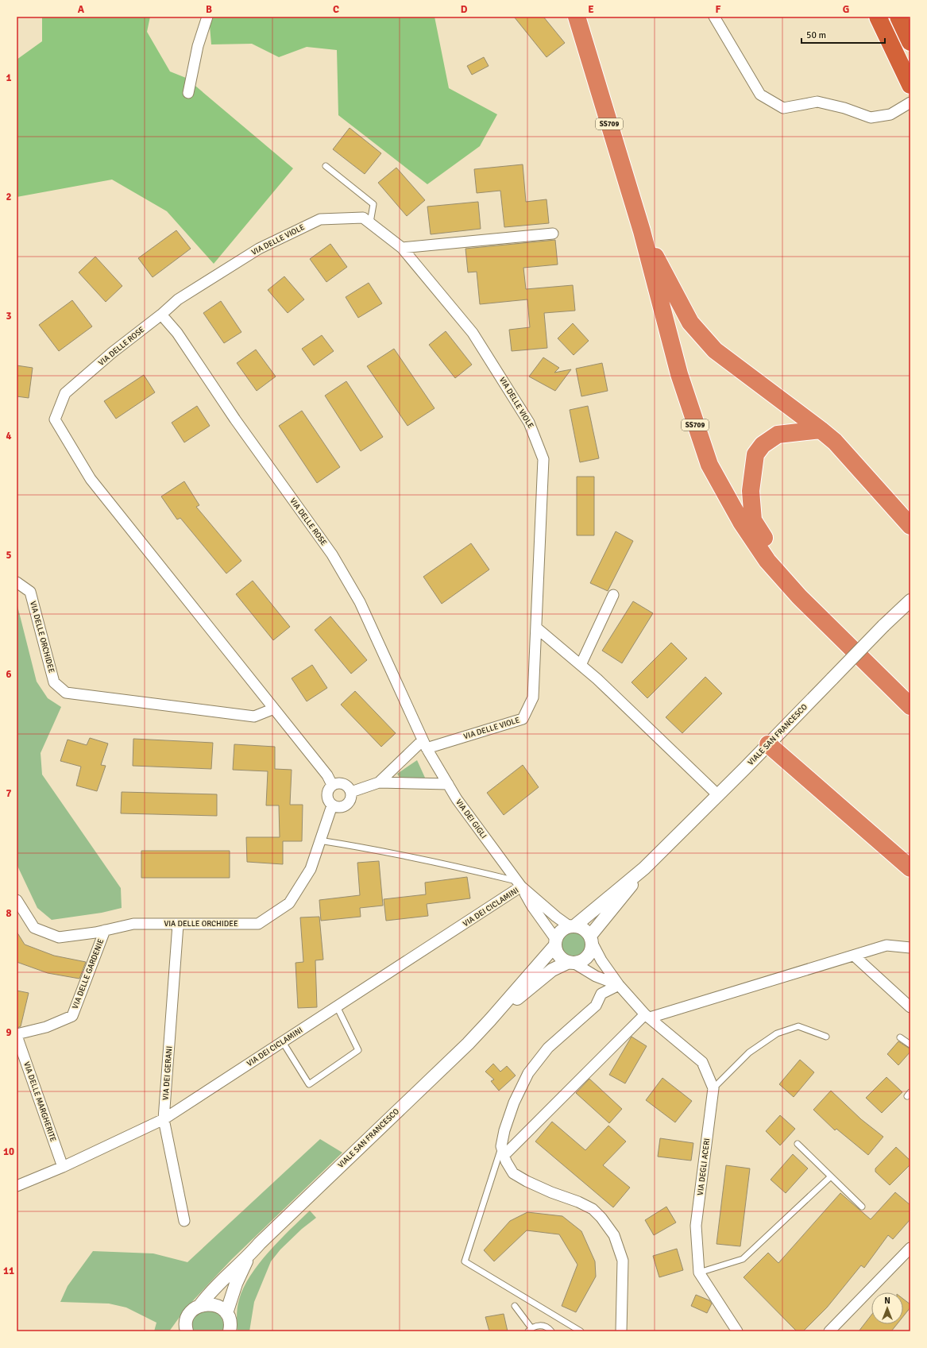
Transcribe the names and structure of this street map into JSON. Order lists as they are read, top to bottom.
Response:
{
  "streets": {
    "highway": ["SS709"],
    "street": [
      "VIA DELLE VIOLE",
      "VIA DELLE ROSE",
      "VIA DELLE ORCHIDEE",
      "VIALE SAN FRANCESCO",
      "VIA DEI GIGLI",
      "VIA DEI CICLAMINI",
      "VIA DELLE GARDENIE",
      "VIA DEI GERANI",
      "VIA DELLE MARGHERITE",
      "VIA DEGLI ACERI"
    ]
  },
  "crossings": [
    ["VIA DELLE VIOLE", "VIA DELLE ROSE"],
    ["VIA DELLE VIOLE", "VIA DEI GIGLI"],
    ["VIA DELLE ROSE", "VIA DELLE ORCHIDEE"],
    ["VIA DELLE ROSE", "VIA DEI GIGLI"],
    ["VIA DELLE ORCHIDEE", "VIA DELLE GARDENIE"],
    ["VIA DELLE ORCHIDEE", "VIA DEI GERANI"],
    ["VIALE SAN FRANCESCO", "VIA DEI GIGLI"],
    ["VIA DEI GIGLI", "VIA DEI CICLAMINI"],
    ["VIA DEI CICLAMINI", "VIA DEI GERANI"],
    ["VIA DEI CICLAMINI", "VIA DELLE MARGHERITE"],
    ["VIA DELLE GARDENIE", "VIA DELLE MARGHERITE"]
  ],
  "scale_bar": "50 m",
  "north": "top",
  "grid": {
    "columns": [
      "A",
      "B",
      "C",
      "D",
      "E",
      "F",
      "G"
    ],
    "rows": [
      "1",
      "2",
      "3",
      "4",
      "5",
      "6",
      "7",
      "8",
      "9",
      "10",
      "11"
    ]
  }
}
